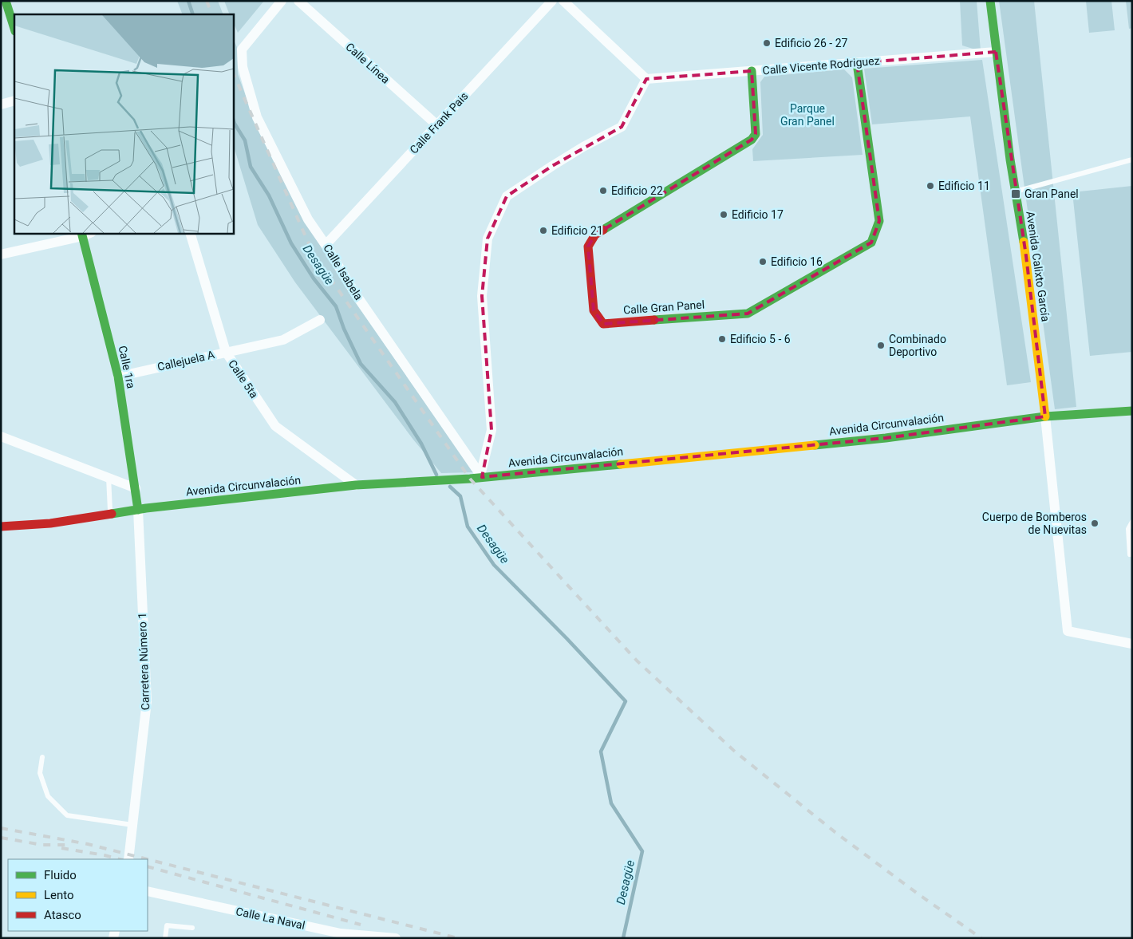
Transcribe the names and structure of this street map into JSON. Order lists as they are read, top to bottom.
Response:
{
  "streets": {
    "main road": [
      "Avenida Calixto García",
      "Calle Gran Panel",
      "Calle 1ra",
      "Avenida Circunvalación"
    ],
    "street": [
      "Calle Línea",
      "Calle Vicente Rodriguez",
      "Calle Frank Pais",
      "Calle Isabela",
      "Callejuela A",
      "Calle 5ta",
      "Carretera Número 1",
      "Calle La Naval"
    ]
  },
  "crossings": [
    ["Calle Línea", "Calle Frank Pais"],
    ["Calle Vicente Rodriguez", "Avenida Calixto García"],
    ["Calle Vicente Rodriguez", "Calle Gran Panel"],
    ["Calle Frank Pais", "Calle Isabela"],
    ["Avenida Calixto García", "Avenida Circunvalación"],
    ["Calle Isabela", "Avenida Circunvalación"],
    ["Callejuela A", "Calle 1ra"],
    ["Callejuela A", "Calle 5ta"],
    ["Calle 1ra", "Avenida Circunvalación"],
    ["Calle 1ra", "Carretera Número 1"],
    ["Calle 5ta", "Avenida Circunvalación"],
    ["Avenida Circunvalación", "Carretera Número 1"]
  ],
  "water": ["Desagüe"],
  "parks": ["Parque Gran Panel"],
  "places": {
    "other": [
      "Edificio 26 - 27",
      "Edificio 11",
      "Edificio 22",
      "Edificio 17",
      "Edificio 21",
      "Edificio 16",
      "Edificio 5 - 6",
      "Combinado Deportivo",
      "Cuerpo de Bomberos de Nuevitas"
    ],
    "transit": ["Gran Panel"]
  },
  "legend": ["Fluido", "Lento", "Atasco"]
}
